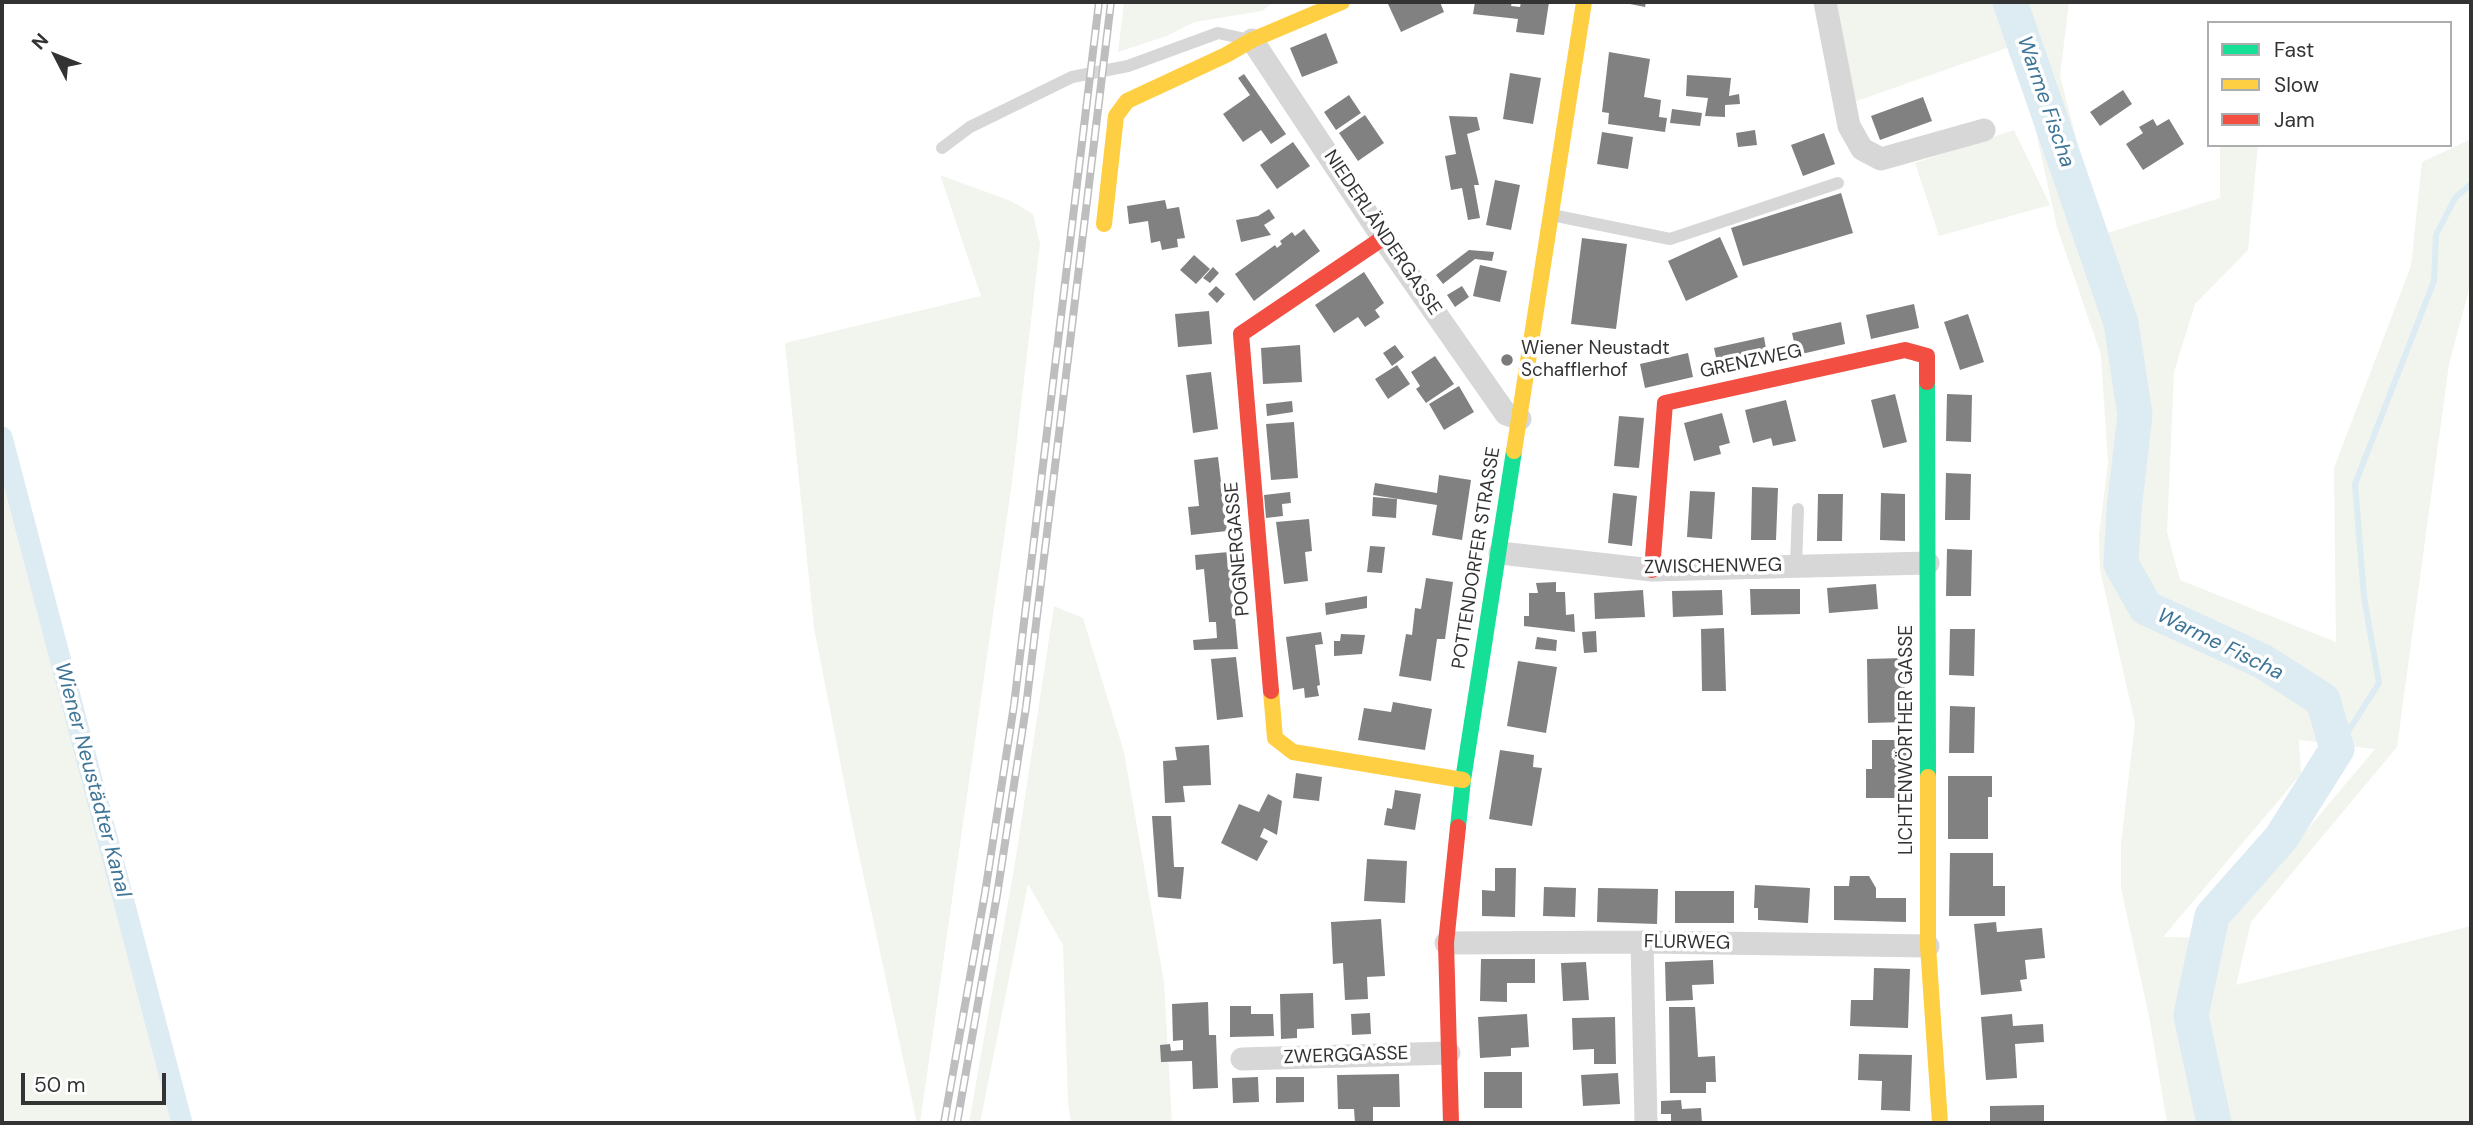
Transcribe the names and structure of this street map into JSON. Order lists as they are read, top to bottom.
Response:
{
  "streets": {
    "street": [
      "NIEDERLÄNDERGASSE",
      "GRENZWEG",
      "POGNERGASSE",
      "POTTENDORFER STRASSE",
      "ZWISCHENWEG",
      "LICHTENWÖRTHER GASSE",
      "FLURWEG",
      "ZWERGGASSE"
    ]
  },
  "crossings": [
    ["NIEDERLÄNDERGASSE", "POGNERGASSE"],
    ["NIEDERLÄNDERGASSE", "POTTENDORFER STRASSE"],
    ["GRENZWEG", "ZWISCHENWEG"],
    ["GRENZWEG", "LICHTENWÖRTHER GASSE"],
    ["POGNERGASSE", "POTTENDORFER STRASSE"],
    ["POTTENDORFER STRASSE", "ZWISCHENWEG"],
    ["POTTENDORFER STRASSE", "FLURWEG"],
    ["POTTENDORFER STRASSE", "ZWERGGASSE"],
    ["ZWISCHENWEG", "LICHTENWÖRTHER GASSE"],
    ["LICHTENWÖRTHER GASSE", "FLURWEG"]
  ],
  "water": ["Warme Fischa", "Wiener Neustädter Kanal"],
  "places": ["Wiener Neustadt Schafflerhof"],
  "legend": ["Fast", "Slow", "Jam"],
  "scale_bar": "50 m",
  "north": "top left"
}
